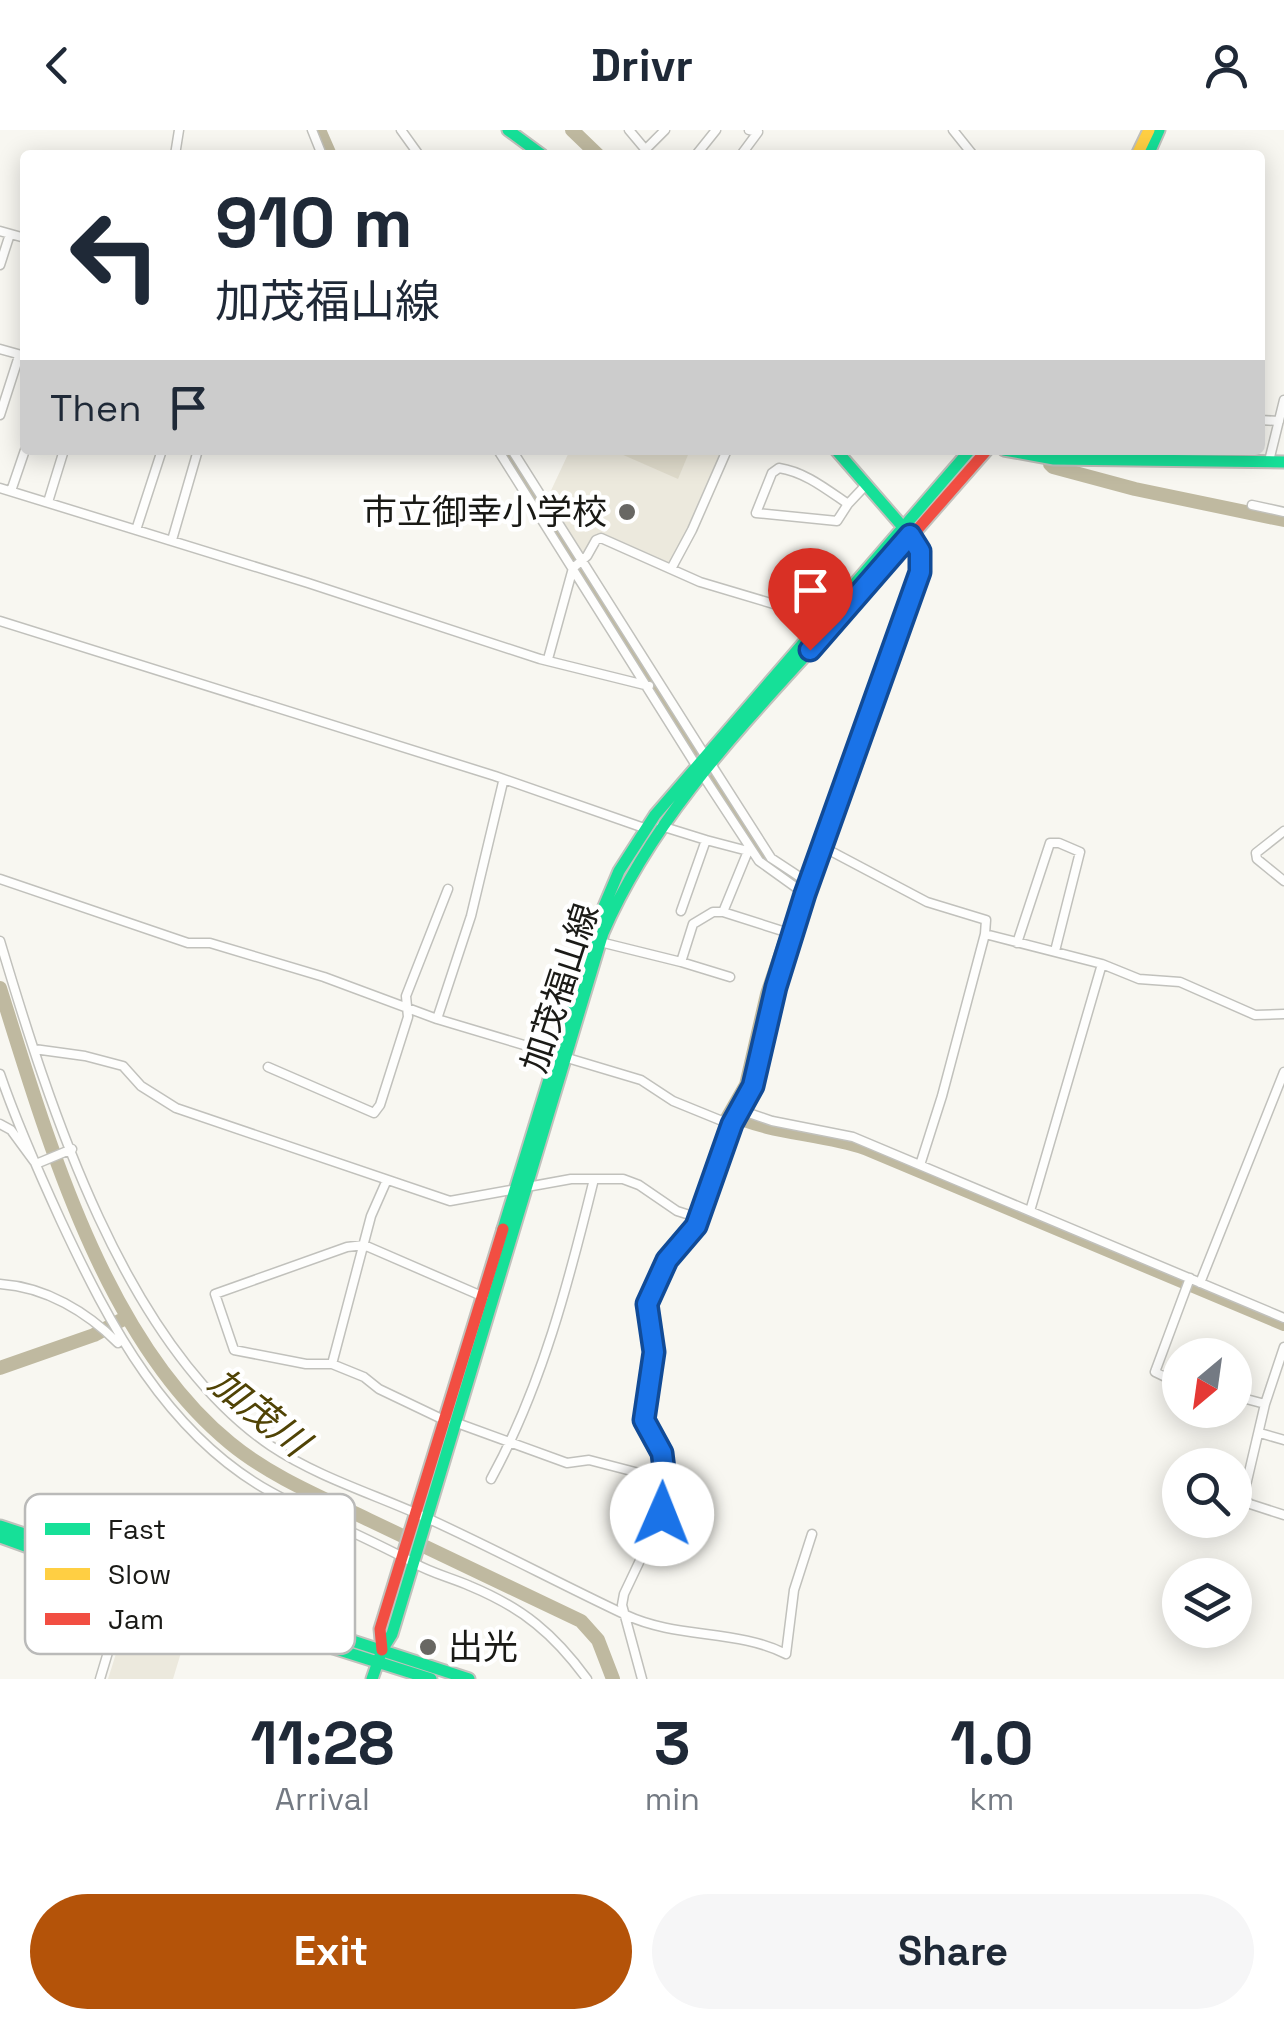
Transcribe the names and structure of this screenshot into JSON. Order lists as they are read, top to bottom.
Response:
{
  "streets": {
    "main road": ["加茂福山線"]
  },
  "water": ["加茂川"],
  "places": ["市立御幸小学校", "出光"],
  "legend": ["Fast", "Slow", "Jam"],
  "north": "bottom left",
  "page": {
    "header": "Drivr",
    "turn": ["910 m", "加茂福山線"],
    "then": "Then",
    "eta": [
      "11:28",
      "Arrival",
      "3",
      "min",
      "1.0",
      "km"
    ],
    "buttons": ["Exit", "Share"]
  }
}
